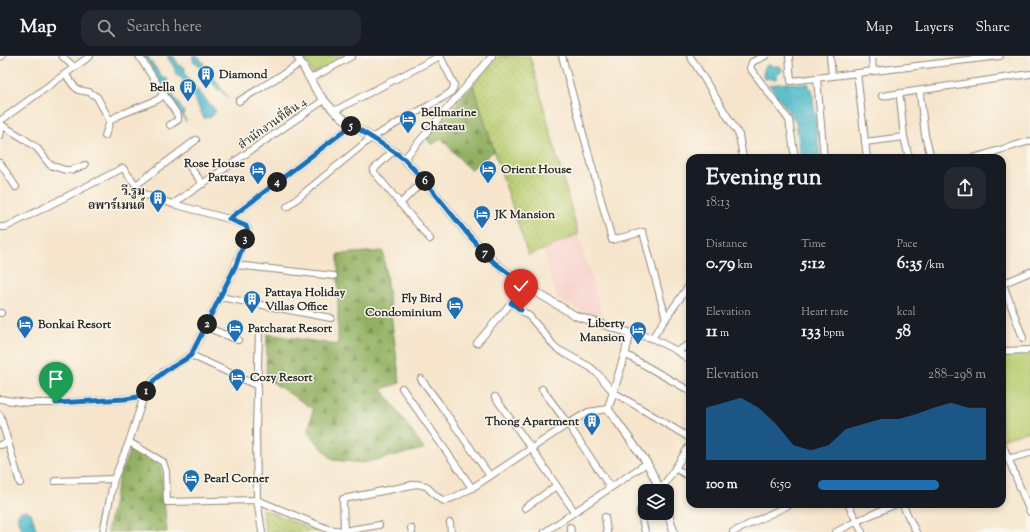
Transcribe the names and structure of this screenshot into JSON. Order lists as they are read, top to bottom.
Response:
{
  "streets": {
    "street": ["สำนักงานที่ดิน 4"]
  },
  "places": {
    "building": [
      "Diamond",
      "Bella",
      "วี.รูม อพาร์เมนต์",
      "Pattaya Holiday Villas Office",
      "Thong Apartment"
    ],
    "hotel": [
      "Bellmarine Chateau",
      "Orient House",
      "Rose House Pattaya",
      "JK Mansion",
      "Fly Bird Condominium",
      "Bonkai Resort",
      "Patcharat Resort",
      "Liberty Mansion",
      "Cozy Resort",
      "Pearl Corner"
    ]
  },
  "page": {
    "header": "Map",
    "search": "Search here",
    "nav": ["Map", "Layers", "Share"],
    "pins": [
      "5",
      "6",
      "4",
      "3",
      "7",
      "2",
      "1"
    ],
    "heading": ["Evening run", "18:13"],
    "stats": [
      ["Distance", "0.79 km"],
      ["Time", "5:12"],
      ["Pace", "6:35 /km"],
      ["Elevation", "11 m"],
      ["Heart rate", "133 bpm"],
      ["kcal", "58"]
    ],
    "chart": ["Elevation", "288–298 m"],
    "list": [
      {
        "name": "100 m",
        "note": "6:50"
      }
    ]
  }
}
